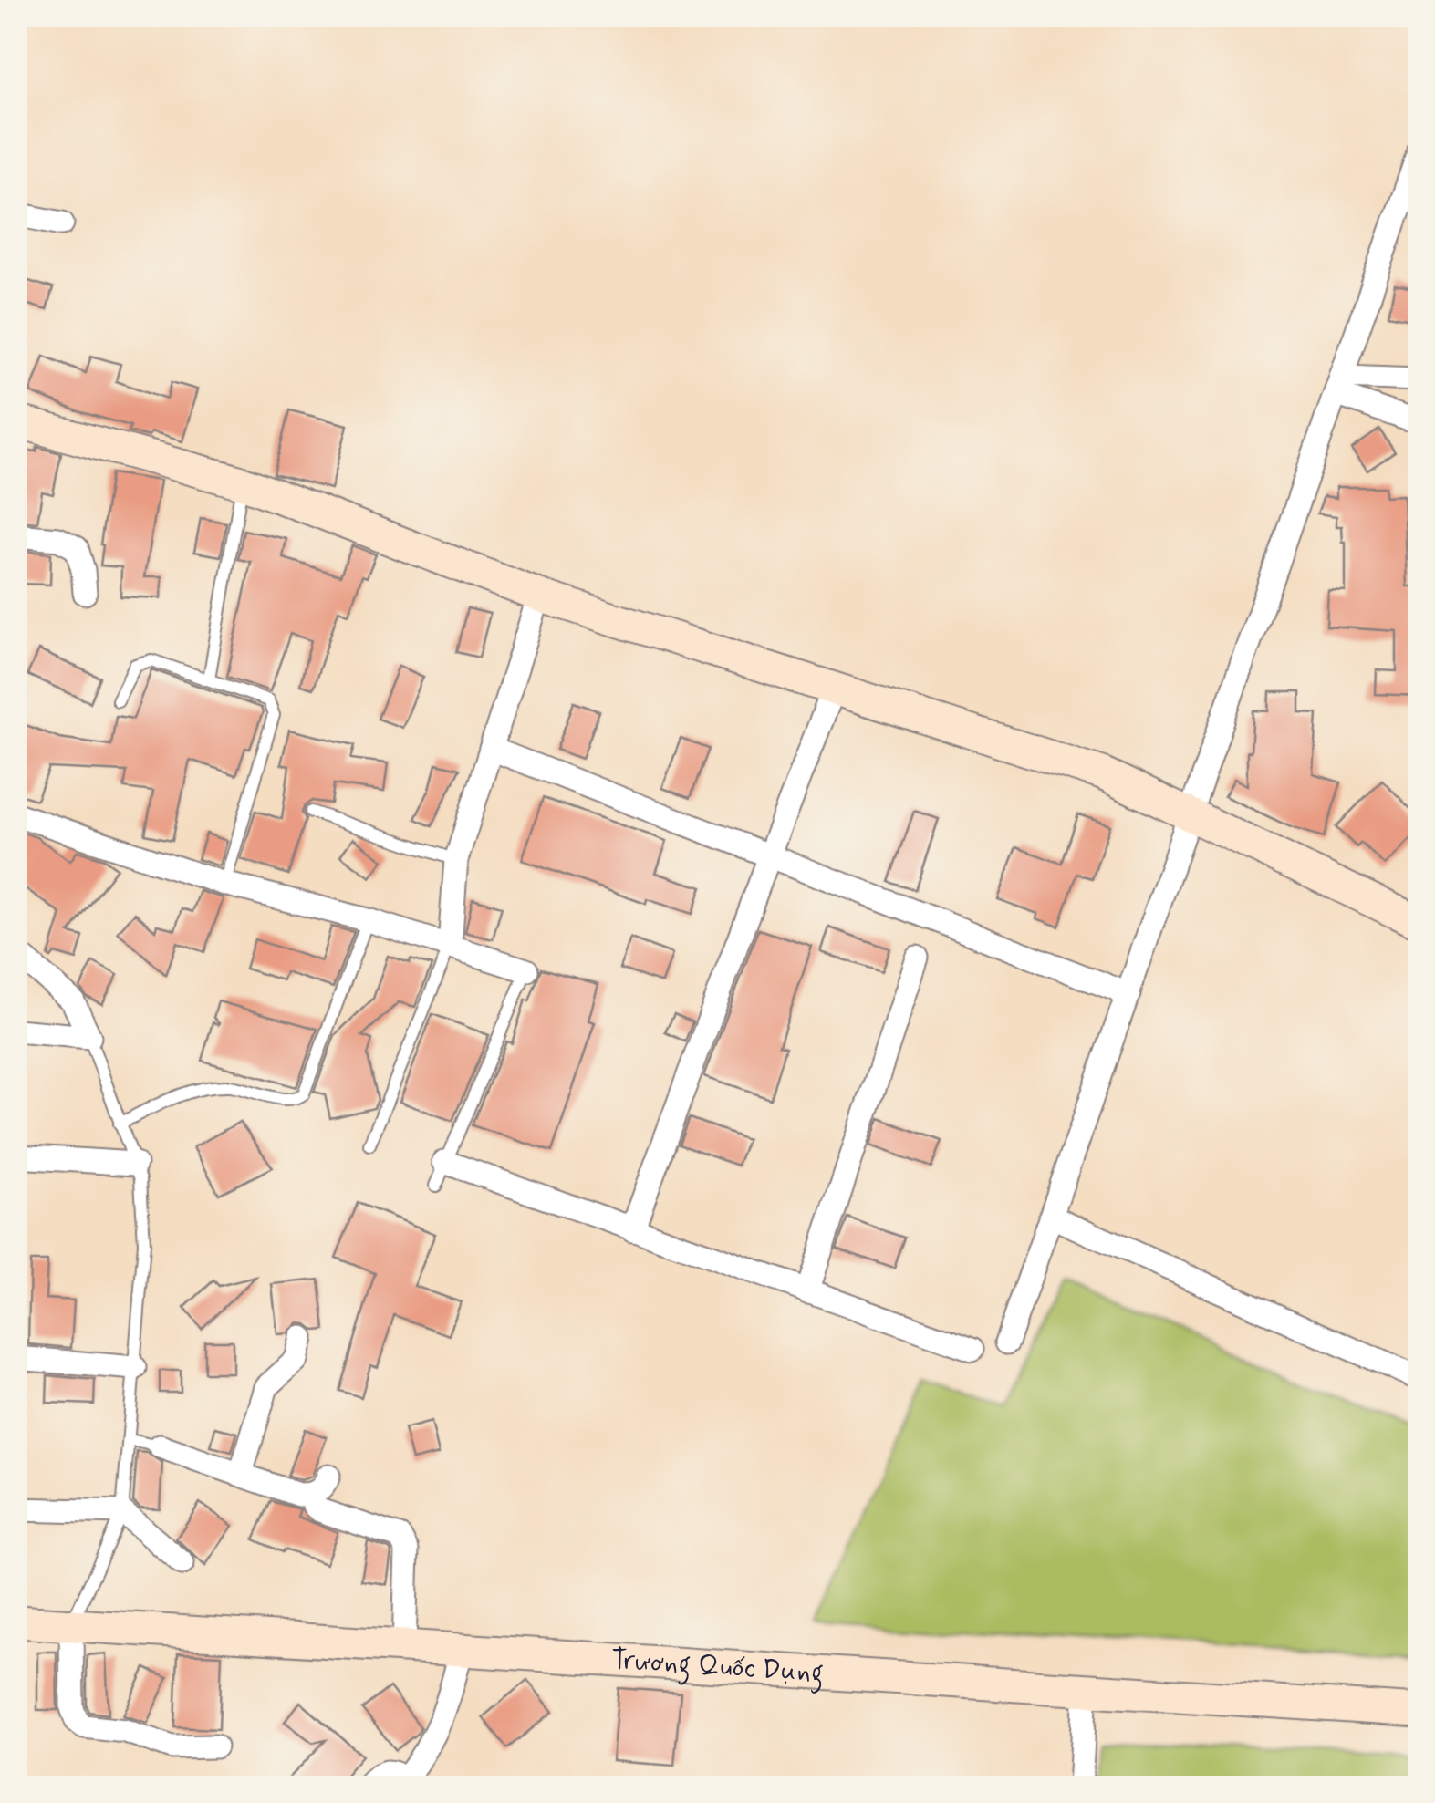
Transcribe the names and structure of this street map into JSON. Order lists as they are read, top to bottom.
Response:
{
  "streets": {
    "street": ["Trương Quốc Dụng"]
  }
}
